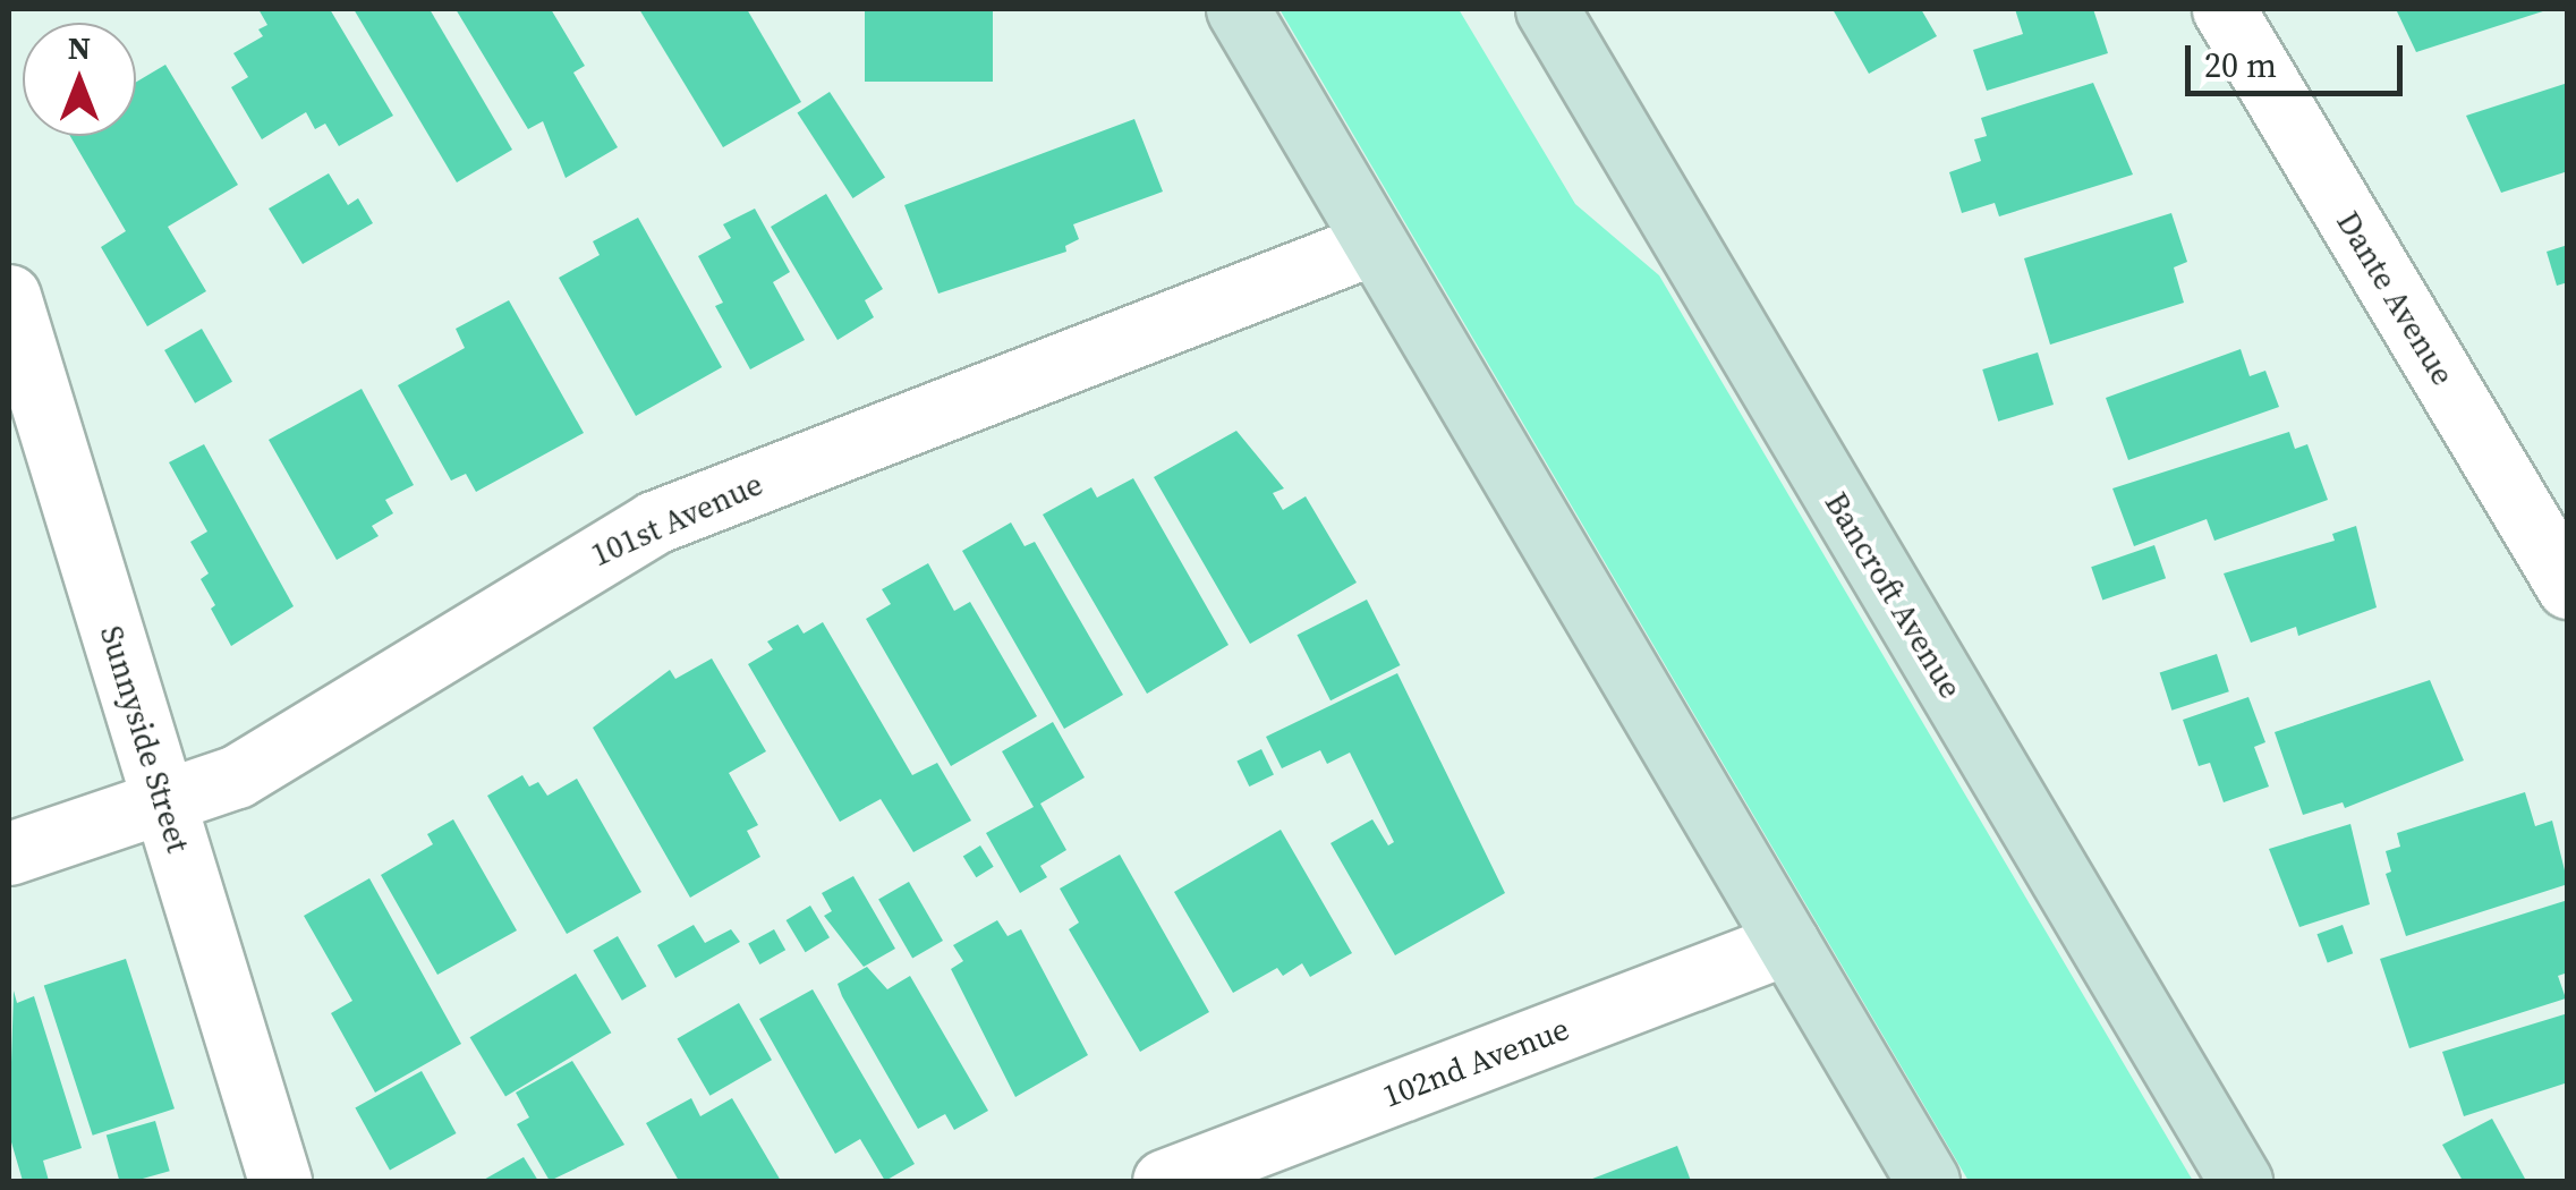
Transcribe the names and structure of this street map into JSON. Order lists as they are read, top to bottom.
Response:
{
  "streets": {
    "main road": ["Bancroft Avenue"],
    "street": [
      "Dante Avenue",
      "101st Avenue",
      "Sunnyside Street",
      "102nd Avenue"
    ]
  },
  "crossings": [
    ["101st Avenue", "Sunnyside Street"]
  ],
  "scale_bar": "20 m",
  "north": "top"
}
